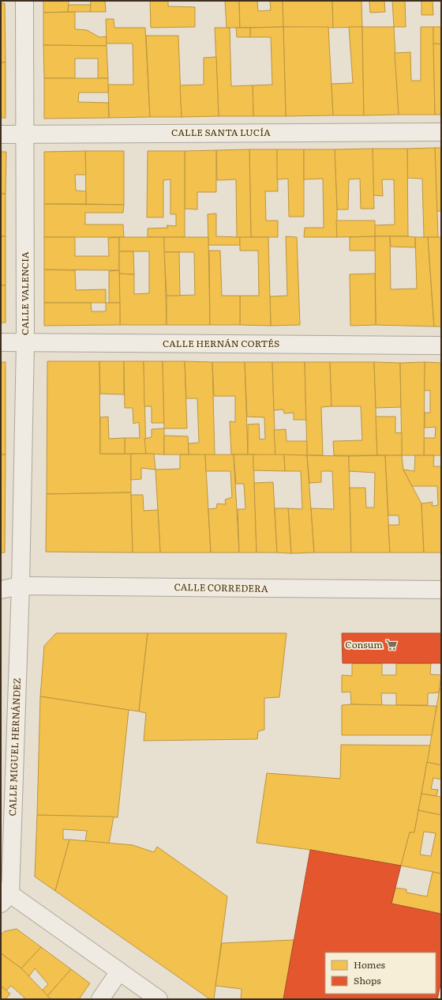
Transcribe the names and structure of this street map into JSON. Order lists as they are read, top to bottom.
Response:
{
  "streets": {
    "street": [
      "CALLE SANTA LUCÍA",
      "CALLE VALENCIA",
      "CALLE HERNÁN CORTÉS",
      "CALLE CORREDERA",
      "CALLE MIGUEL HERNÁNDEZ"
    ]
  },
  "crossings": [
    ["CALLE SANTA LUCÍA", "CALLE VALENCIA"],
    ["CALLE VALENCIA", "CALLE HERNÁN CORTÉS"],
    ["CALLE VALENCIA", "CALLE CORREDERA"],
    ["CALLE VALENCIA", "CALLE MIGUEL HERNÁNDEZ"],
    ["CALLE CORREDERA", "CALLE MIGUEL HERNÁNDEZ"]
  ],
  "places": {
    "supermarket": ["Consum"]
  },
  "legend": ["Homes", "Shops"]
}
